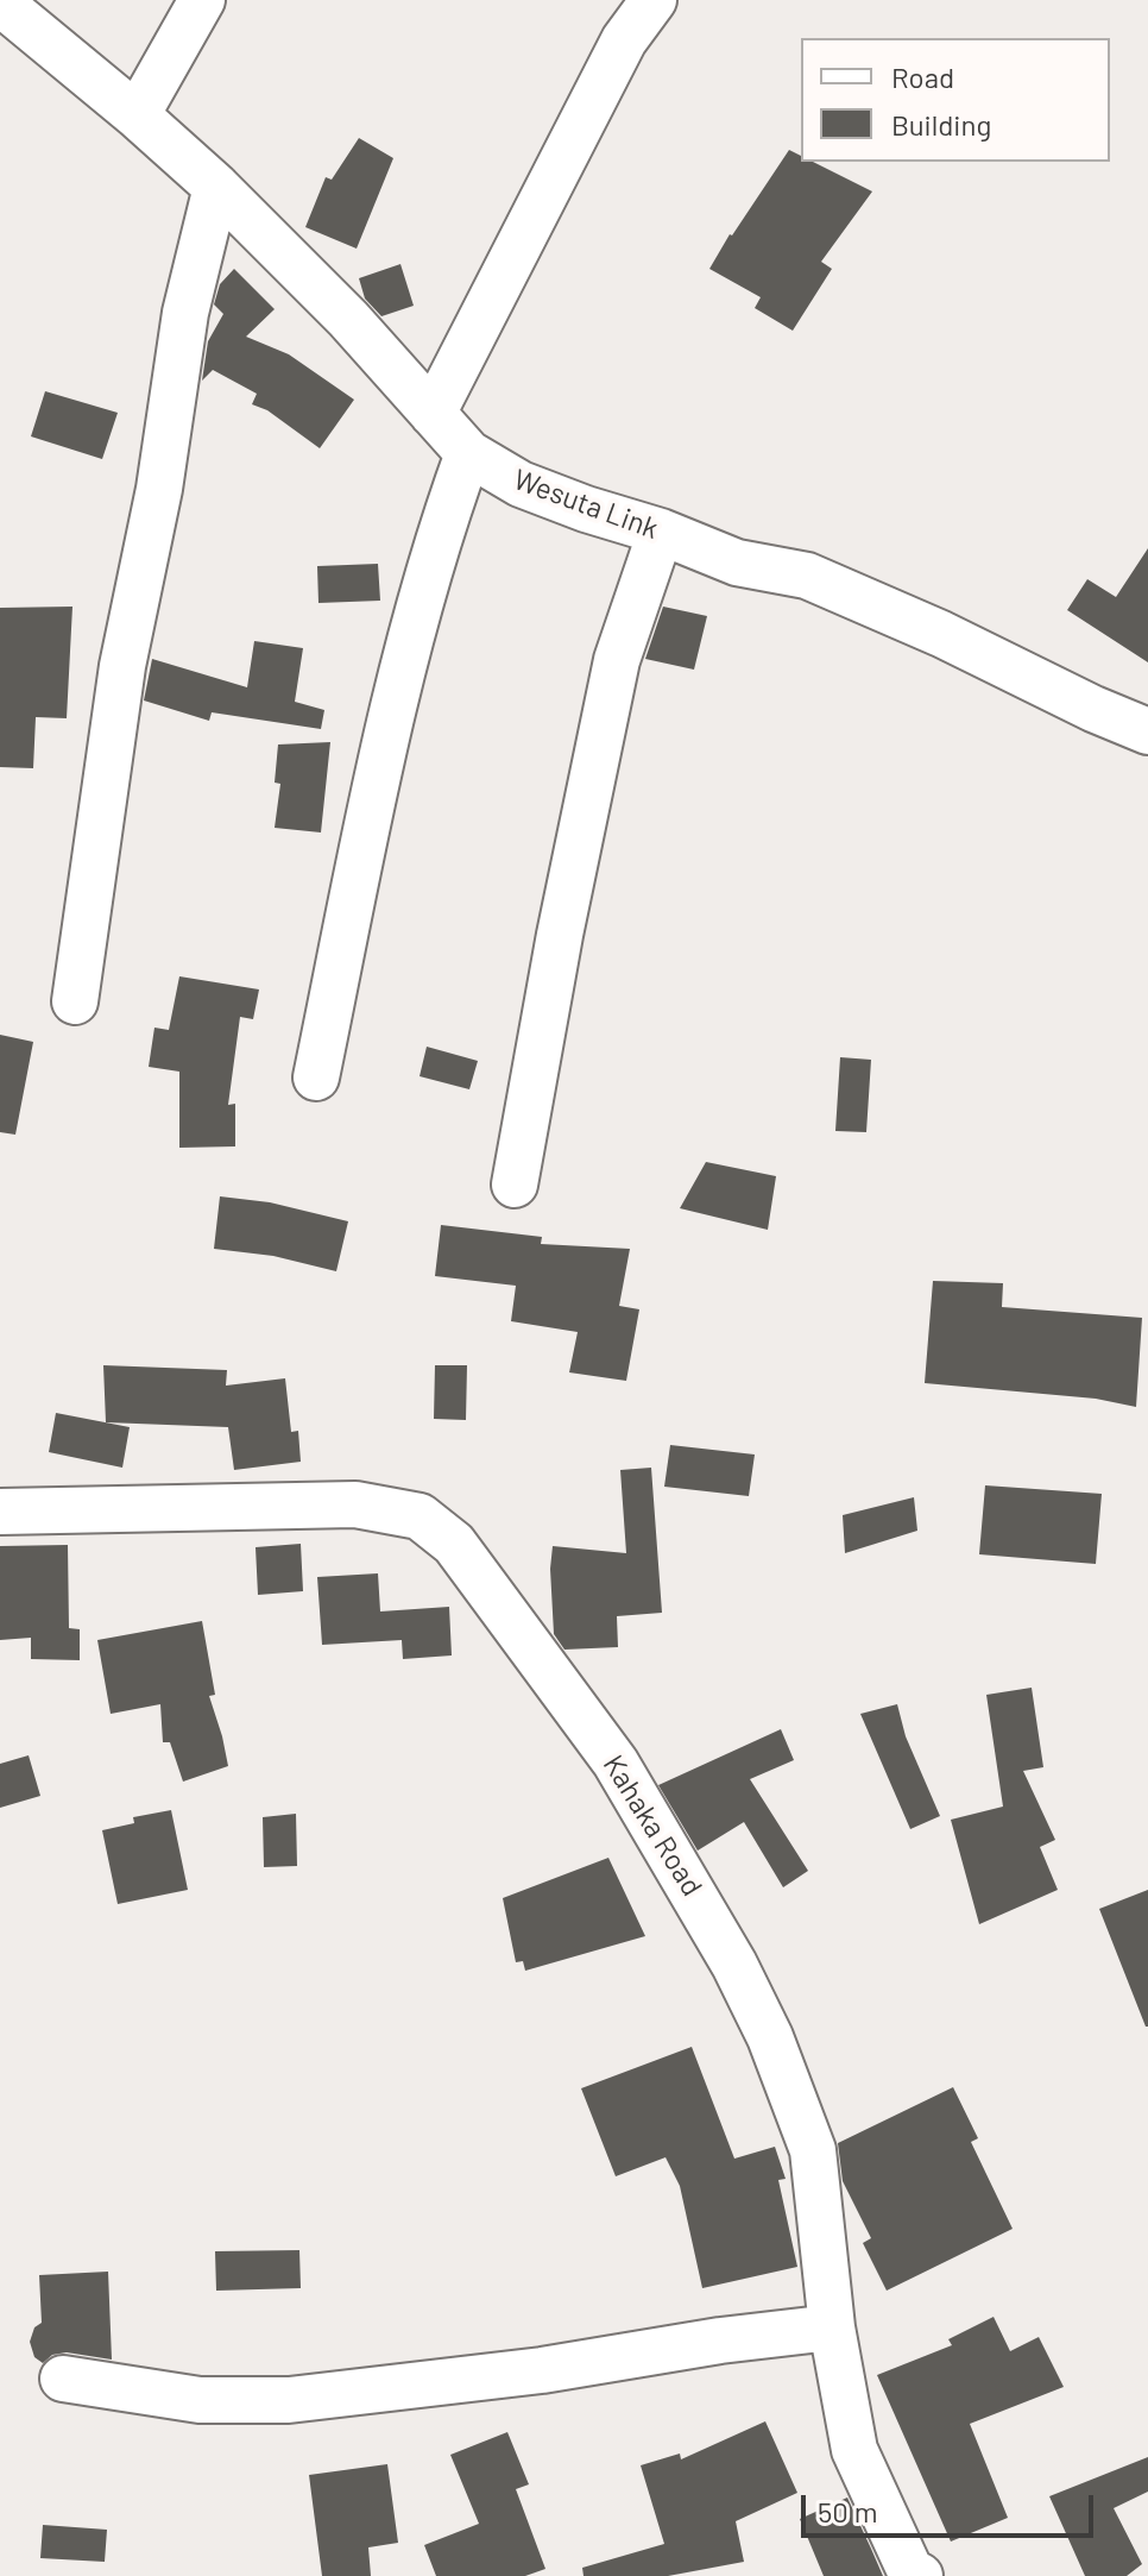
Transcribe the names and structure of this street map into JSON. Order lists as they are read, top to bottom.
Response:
{
  "streets": {
    "street": ["Wesuta Link", "Kahaka Road"]
  },
  "legend": ["Road", "Building"],
  "scale_bar": "50 m"
}
